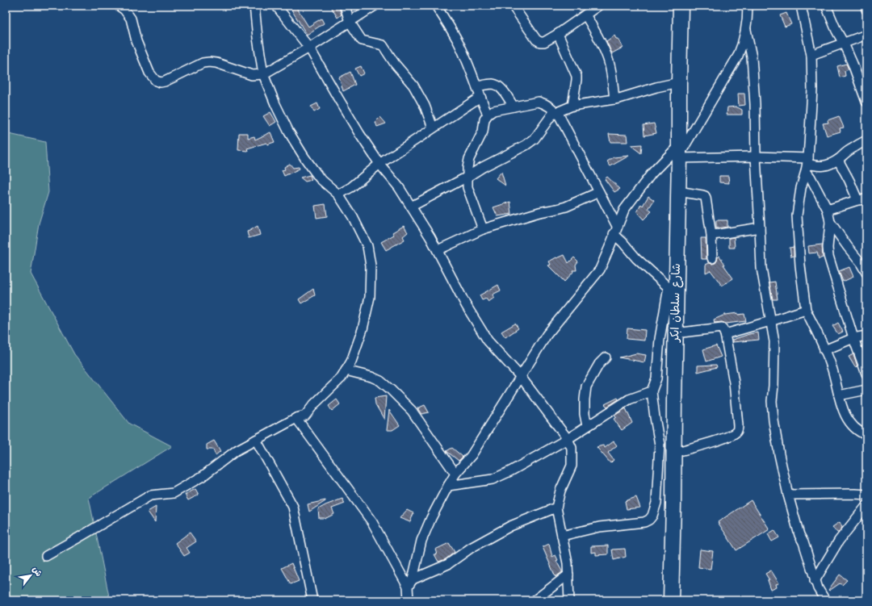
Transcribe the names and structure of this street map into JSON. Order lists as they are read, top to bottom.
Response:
{
  "streets": {
    "highway": ["شارع سلطان ابكر"]
  },
  "north": "top right"
}
